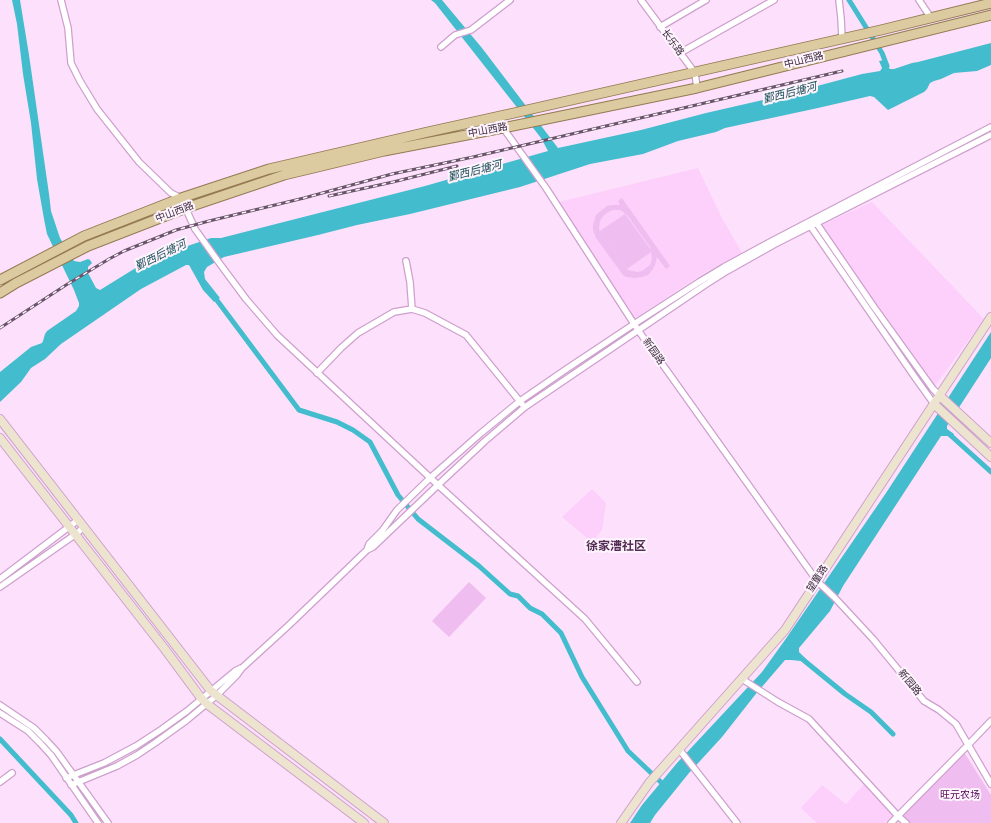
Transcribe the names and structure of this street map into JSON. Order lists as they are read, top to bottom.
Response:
{
  "streets": {
    "main road": ["中山西路"],
    "street": ["长乐路", "新园路", "望童路"]
  },
  "crossings": [
    ["长乐路", "中山西路"],
    ["中山西路", "新园路"],
    ["新园路", "望童路"]
  ],
  "districts": ["徐家漕社区"],
  "water": ["鄞西后塘河"],
  "parks": ["旺元农场"]
}
